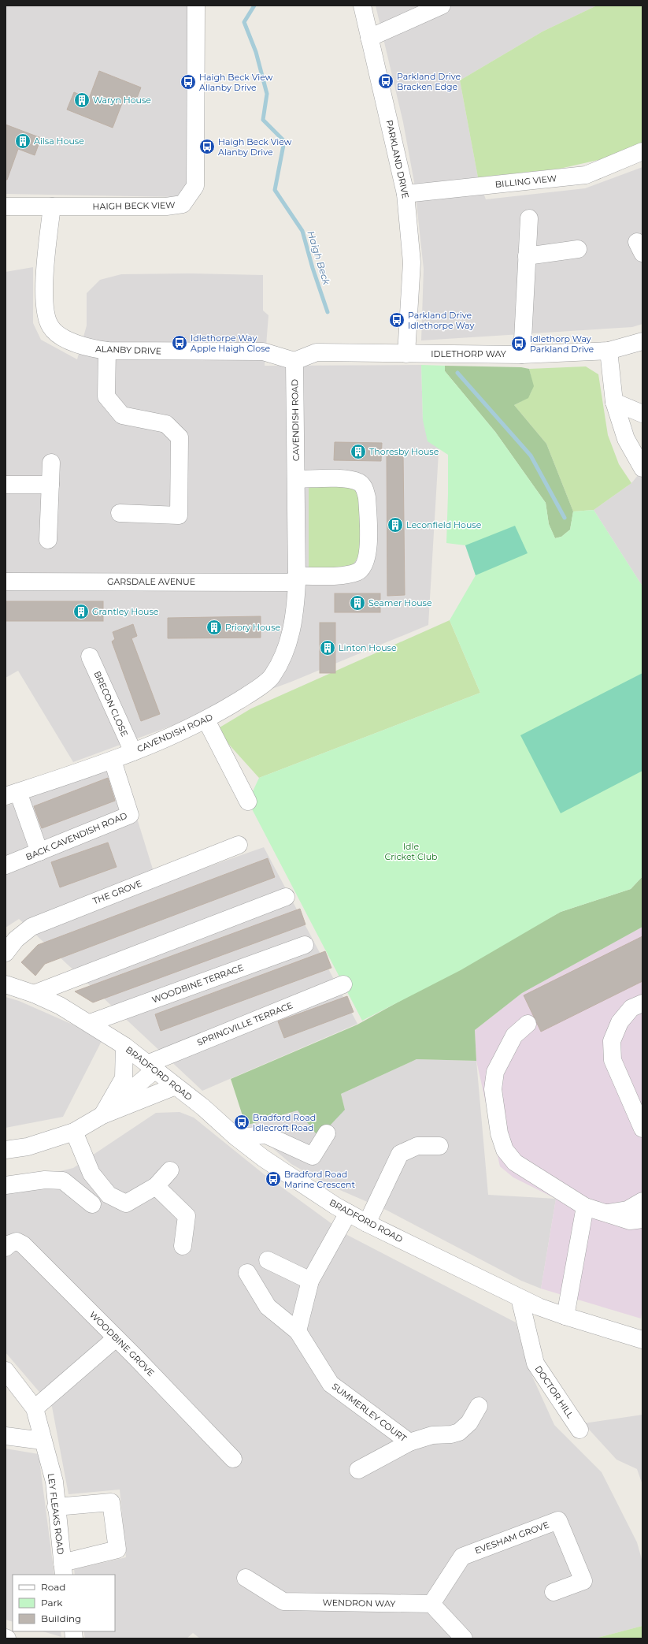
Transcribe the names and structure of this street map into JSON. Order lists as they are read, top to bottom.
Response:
{
  "streets": {
    "street": [
      "PARKLAND DRIVE",
      "BILLING VIEW",
      "HAIGH BECK VIEW",
      "ALANBY DRIVE",
      "IDLETHORP WAY",
      "CAVENDISH ROAD",
      "GARSDALE AVENUE",
      "BRECON CLOSE",
      "BACK CAVENDISH ROAD",
      "THE GROVE",
      "WOODBINE TERRACE",
      "SPRINGVILLE TERRACE",
      "BRADFORD ROAD",
      "WOODBINE GROVE",
      "DOCTOR HILL",
      "SUMMERLEY COURT",
      "LEY FLEAKS ROAD",
      "EVESHAM GROVE",
      "WENDRON WAY"
    ]
  },
  "crossings": [
    ["PARKLAND DRIVE", "BILLING VIEW"],
    ["PARKLAND DRIVE", "IDLETHORP WAY"],
    ["HAIGH BECK VIEW", "ALANBY DRIVE"],
    ["ALANBY DRIVE", "IDLETHORP WAY"],
    ["ALANBY DRIVE", "CAVENDISH ROAD"],
    ["IDLETHORP WAY", "CAVENDISH ROAD"],
    ["CAVENDISH ROAD", "GARSDALE AVENUE"],
    ["CAVENDISH ROAD", "BRECON CLOSE"],
    ["CAVENDISH ROAD", "BACK CAVENDISH ROAD"],
    ["WOODBINE TERRACE", "BRADFORD ROAD"],
    ["SPRINGVILLE TERRACE", "BRADFORD ROAD"],
    ["BRADFORD ROAD", "DOCTOR HILL"],
    ["EVESHAM GROVE", "WENDRON WAY"]
  ],
  "water": ["Haigh Beck"],
  "parks": ["Idle Cricket Club"],
  "places": {
    "bus stop": [
      "Parkland Drive Bracken Edge",
      "Haigh Beck View Allanby Drive",
      "Haigh Beck View Alanby Drive",
      "Parkland Drive Idlethorpe Way",
      "Idlethorpe Way Apple Haigh Close",
      "Idlethorp Way Parkland Drive",
      "Bradford Road Idlecroft Road",
      "Bradford Road Marine Crescent"
    ],
    "building": [
      "Waryn House",
      "Ailsa House",
      "Thoresby House",
      "Leconfield House",
      "Seamer House",
      "Grantley House",
      "Priory House",
      "Linton House"
    ]
  },
  "legend": ["Road", "Park", "Building"]
}
